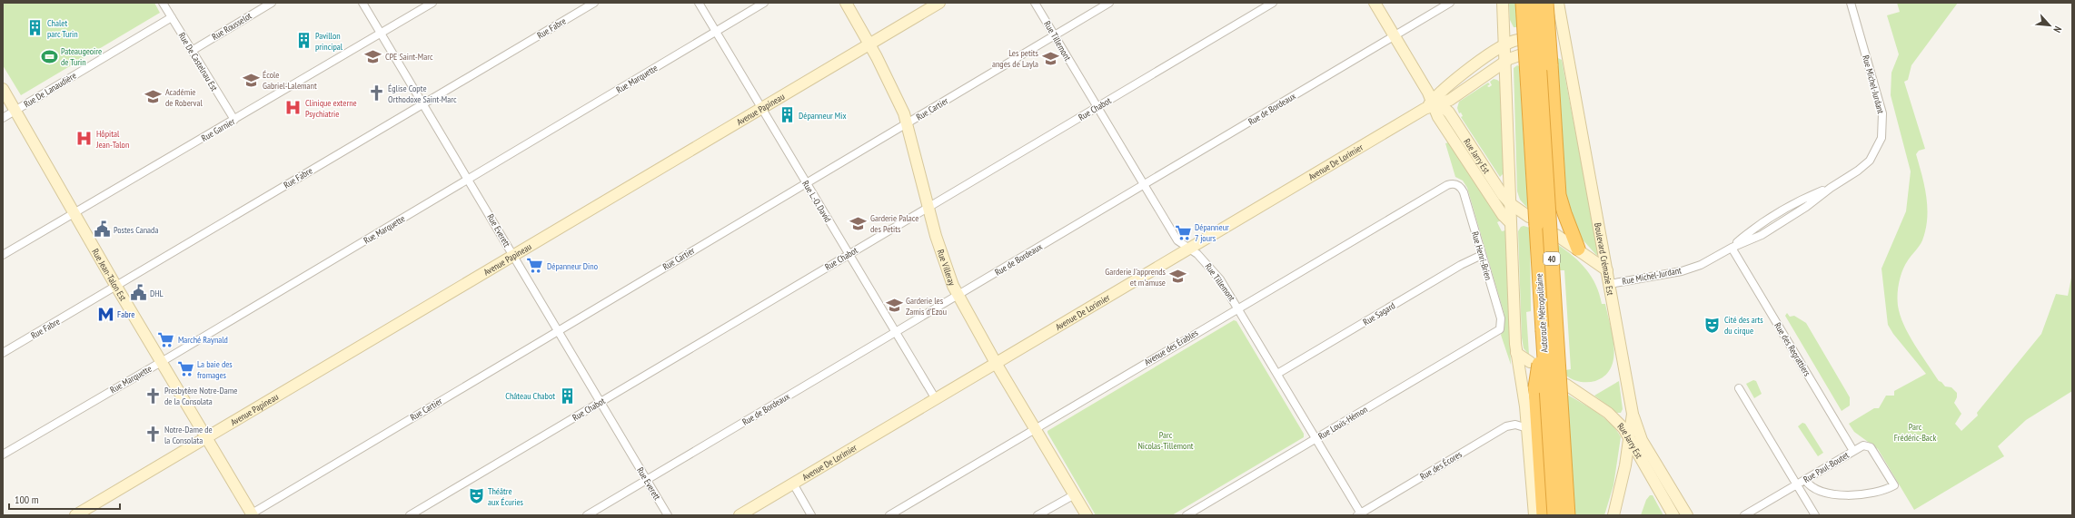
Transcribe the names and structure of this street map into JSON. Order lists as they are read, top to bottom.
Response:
{
  "streets": {
    "highway": ["40", "Autoroute Métropolitaine"],
    "main road": [
      "Avenue Papineau",
      "Rue Jarry Est",
      "Avenue De Lorimier",
      "Boulevard Crémazie Est",
      "Rue Villeray",
      "Rue Jean-Talon Est"
    ],
    "street": [
      "Rue Rousselot",
      "Rue Fabre",
      "Rue Tillemont",
      "Rue De Castelnau Est",
      "Rue Marquette",
      "Rue Michel-Jurdant",
      "Rue De Lanaudière",
      "Rue Cartier",
      "Rue Chabot",
      "Rue de Bordeaux",
      "Rue Garnier",
      "Rue L.-O. David",
      "Rue Everett",
      "Rue Henri-Brien",
      "Rue Sagard",
      "Avenue des Érables",
      "Rue des Regrattiers",
      "Rue Louis-Hémon",
      "Rue des Écores",
      "Rue Paul-Boutet"
    ]
  },
  "crossings": [
    ["Rue Rousselot", "Rue De Castelnau Est"],
    ["Rue Fabre", "Rue Everett"],
    ["Rue Fabre", "Rue Jean-Talon Est"],
    ["Rue Tillemont", "Rue Cartier"],
    ["Rue Tillemont", "Rue Chabot"],
    ["Rue Tillemont", "Rue de Bordeaux"],
    ["Rue Tillemont", "Avenue De Lorimier"],
    ["Rue Tillemont", "Rue Sagard"],
    ["Rue Tillemont", "Avenue des Érables"],
    ["Rue Tillemont", "Rue Louis-Hémon"],
    ["Rue Tillemont", "Rue des Écores"],
    ["Rue De Castelnau Est", "Rue De Lanaudière"],
    ["Rue De Castelnau Est", "Rue Garnier"],
    ["Rue Marquette", "Rue L.-O. David"],
    ["Rue Marquette", "Rue Everett"],
    ["Rue Marquette", "Rue Jean-Talon Est"],
    ["Rue Michel-Jurdant", "Boulevard Crémazie Est"],
    ["Rue Michel-Jurdant", "Rue des Regrattiers"],
    ["Rue De Lanaudière", "Rue Jean-Talon Est"],
    ["Avenue Papineau", "Rue L.-O. David"],
    ["Avenue Papineau", "Rue Everett"],
    ["Avenue Papineau", "Rue Villeray"],
    ["Avenue Papineau", "Rue Jean-Talon Est"],
    ["Rue Cartier", "Rue L.-O. David"],
    ["Rue Cartier", "Rue Everett"],
    ["Rue Cartier", "Rue Villeray"],
    ["Rue Cartier", "Rue Jean-Talon Est"],
    ["Rue Chabot", "Rue L.-O. David"],
    ["Rue Chabot", "Rue Everett"],
    ["Rue Chabot", "Rue Villeray"],
    ["Rue de Bordeaux", "Rue Jarry Est"],
    ["Rue de Bordeaux", "Rue L.-O. David"],
    ["Rue de Bordeaux", "Rue Everett"],
    ["Rue de Bordeaux", "Rue Villeray"],
    ["Rue Garnier", "Rue Everett"],
    ["Rue Garnier", "Rue Jean-Talon Est"],
    ["Rue Jarry Est", "Avenue De Lorimier"],
    ["Rue Jarry Est", "Boulevard Crémazie Est"],
    ["Avenue De Lorimier", "Rue L.-O. David"],
    ["Avenue De Lorimier", "Rue Villeray"],
    ["Rue Henri-Brien", "Rue Sagard"],
    ["Rue Henri-Brien", "Avenue des Érables"],
    ["Rue Henri-Brien", "Rue Louis-Hémon"],
    ["Rue Villeray", "Avenue des Érables"],
    ["Rue des Regrattiers", "Rue Paul-Boutet"]
  ],
  "parks": ["Parc Frédéric-Back", "Parc Nicolas-Tillemont"],
  "places": {
    "building": [
      "Chalet parc Turin",
      "Pavillon principal",
      "Dépanneur Mix",
      "Château Chabot"
    ],
    "sports": ["Pateaugeoire de Turin"],
    "school or university": [
      "CPE Saint-Marc",
      "Les petits anges de Layla",
      "École Gabriel-Lalemant",
      "Académie de Roberval",
      "Garderie Palace des Petits",
      "Garderie J'apprends et m'amuse",
      "Garderie les Zamis d'Ezou"
    ],
    "church": ["Église Copte Orthodoxe Saint-Marc", "Presbytère Notre-Dame de la Consolata", "Notre-Dame de la Consolata"],
    "hospital": ["Clinique externe Psychiatrie", "Hôpital Jean-Talon"],
    "public building": ["Postes Canada", "DHL"],
    "supermarket": [
      "Dépanneur 7 jours",
      "Dépanneur Dino",
      "Marché Raynald",
      "La baie des fromages"
    ],
    "metro station": ["Fabre"],
    "theatre": ["Cité des arts du cirque", "Théâtre aux Écuries"]
  },
  "scale_bar": "100 m",
  "north": "bottom right"
}
